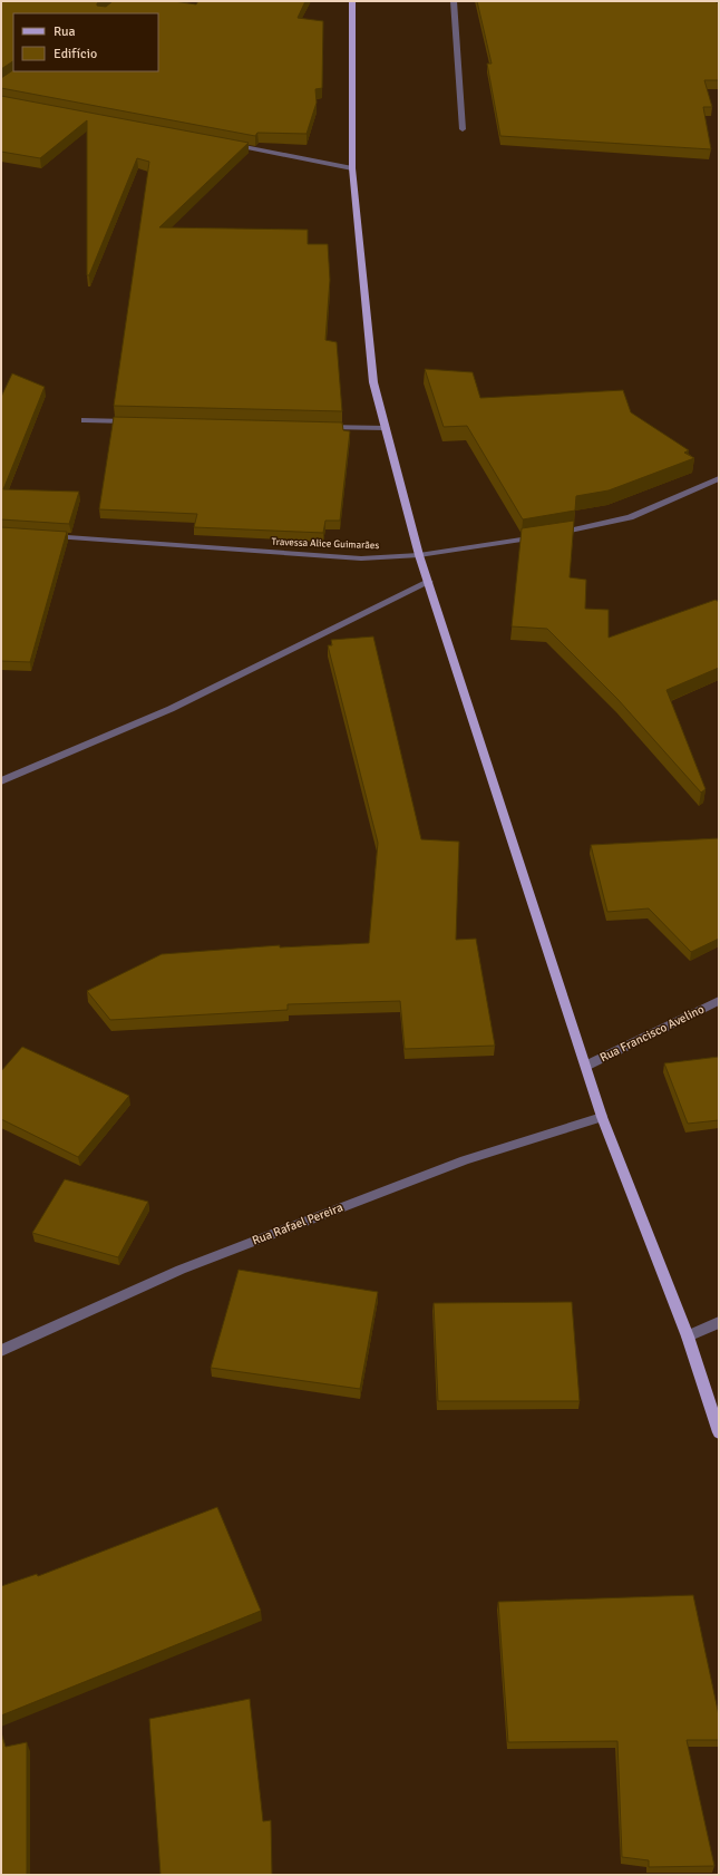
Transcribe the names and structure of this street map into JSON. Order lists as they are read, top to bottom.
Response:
{
  "streets": {
    "street": ["Travessa Alice Guimarães", "Rua Francisco Avelino", "Rua Rafael Pereira"]
  },
  "legend": ["Rua", "Edifício"]
}
